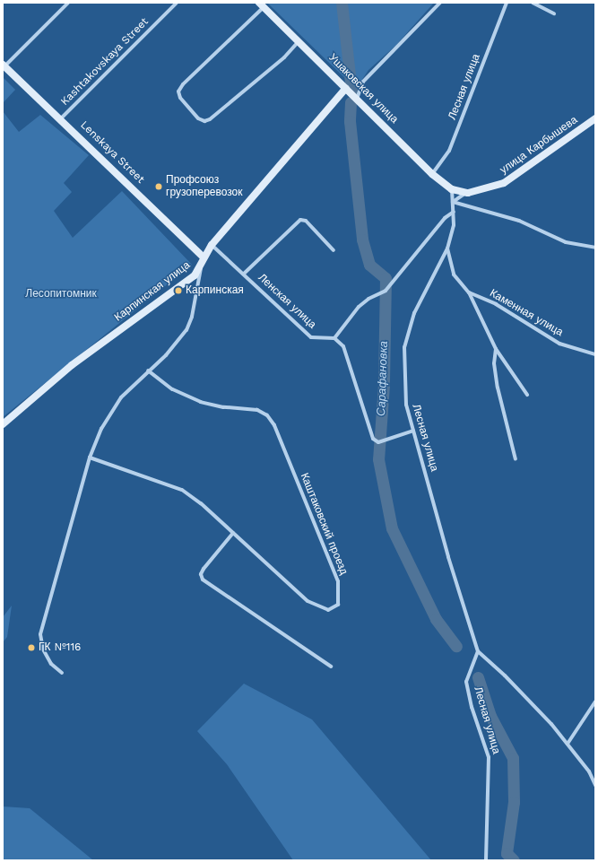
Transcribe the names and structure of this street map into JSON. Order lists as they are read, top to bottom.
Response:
{
  "streets": {
    "street": [
      "Kashtakovskaya Street",
      "Лесная улица",
      "Ушаковская улица",
      "улица Карбышева",
      "Lenskaya Street",
      "Карпинская улица",
      "Ленская улица",
      "Каменная улица",
      "Каштаковский проезд"
    ]
  },
  "crossings": [
    ["Kashtakovskaya Street", "Lenskaya Street"],
    ["Лесная улица", "Ушаковская улица"],
    ["Лесная улица", "улица Карбышева"],
    ["Ушаковская улица", "улица Карбышева"],
    ["Ушаковская улица", "Карпинская улица"],
    ["Lenskaya Street", "Карпинская улица"],
    ["Карпинская улица", "Ленская улица"]
  ],
  "water": ["Сарафановка"],
  "parks": ["Лесопитомник"],
  "places": ["Профсоюз грузоперевозок", "Карпинская", "ГК №116"]
}
